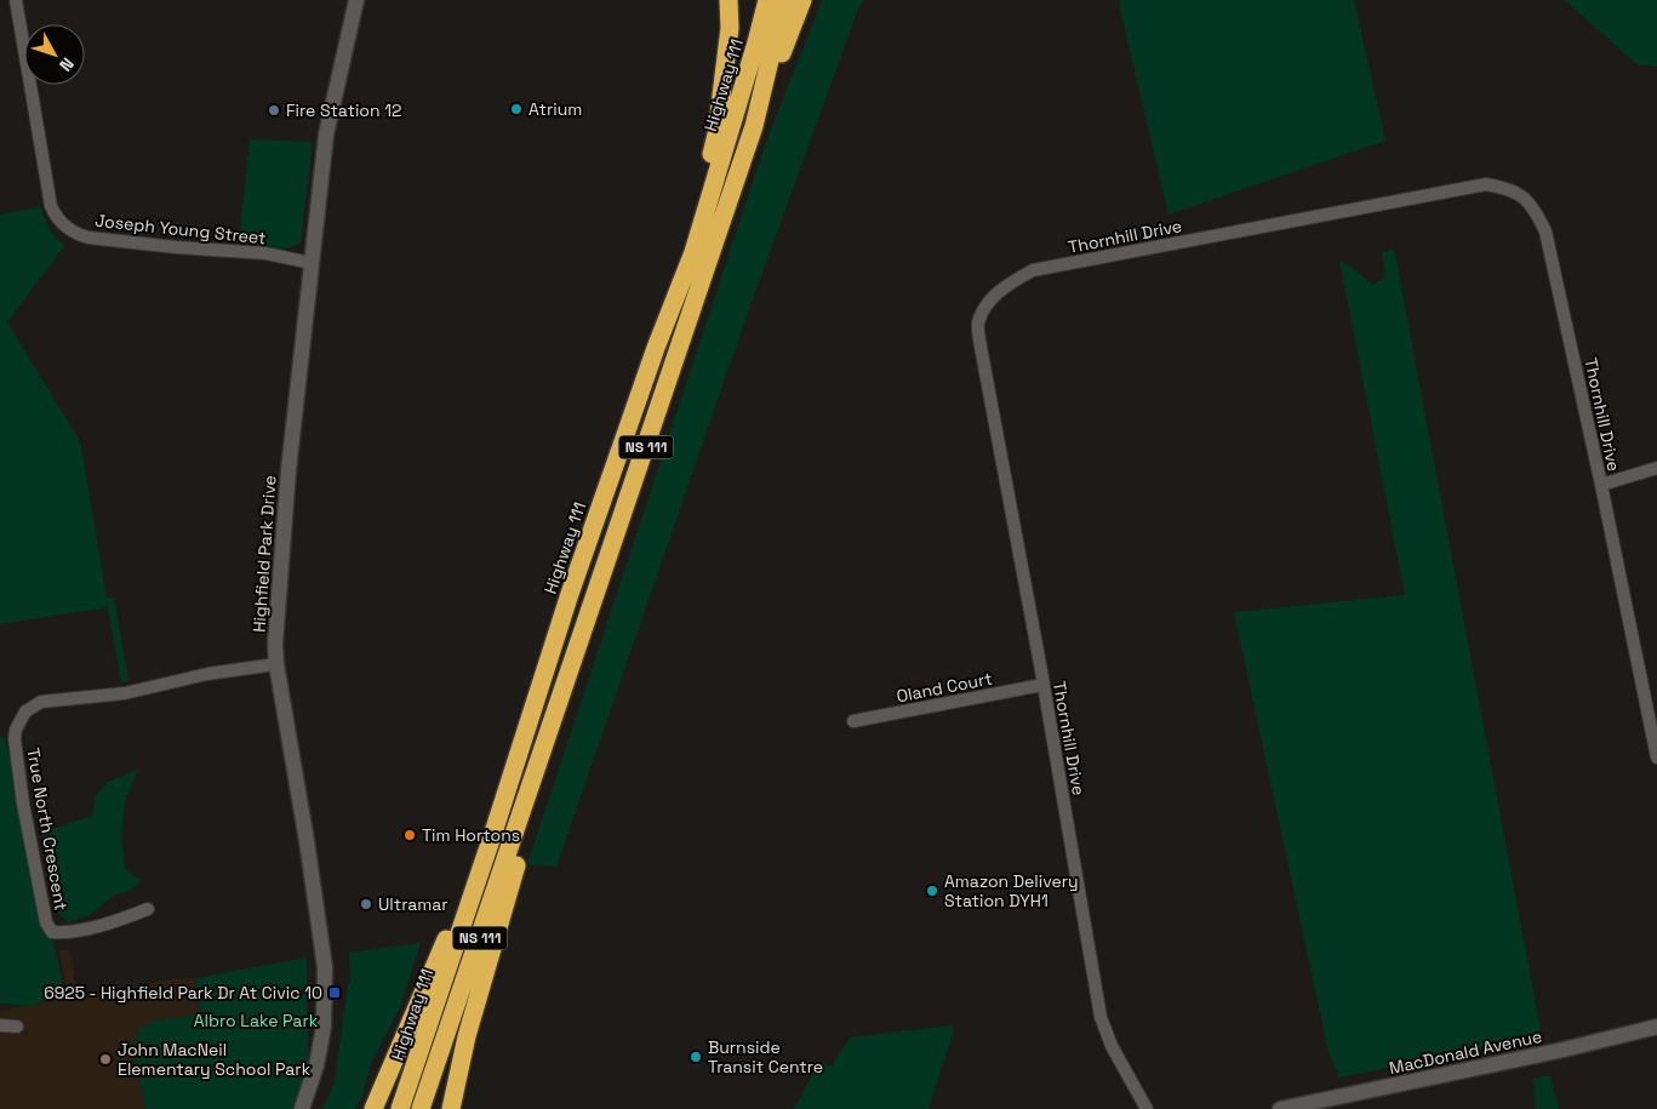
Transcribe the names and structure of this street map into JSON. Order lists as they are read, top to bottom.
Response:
{
  "streets": {
    "highway": ["Highway 111", "NS 111"],
    "street": [
      "Joseph Young Street",
      "Thornhill Drive",
      "Highfield Park Drive",
      "Oland Court",
      "True North Crescent",
      "MacDonald Avenue"
    ]
  },
  "crossings": [
    ["Joseph Young Street", "Highfield Park Drive"],
    ["Thornhill Drive", "Oland Court"],
    ["Highfield Park Drive", "True North Crescent"]
  ],
  "parks": ["Albro Lake Park"],
  "places": {
    "other": [
      "Atrium",
      "Fire Station 12",
      "Tim Hortons",
      "Amazon Delivery Station DYH1",
      "Ultramar",
      "Burnside Transit Centre",
      "John MacNeil Elementary School Park"
    ],
    "transit": ["6925 - Highfield Park Dr At Civic 10"]
  },
  "north": "bottom right"
}
